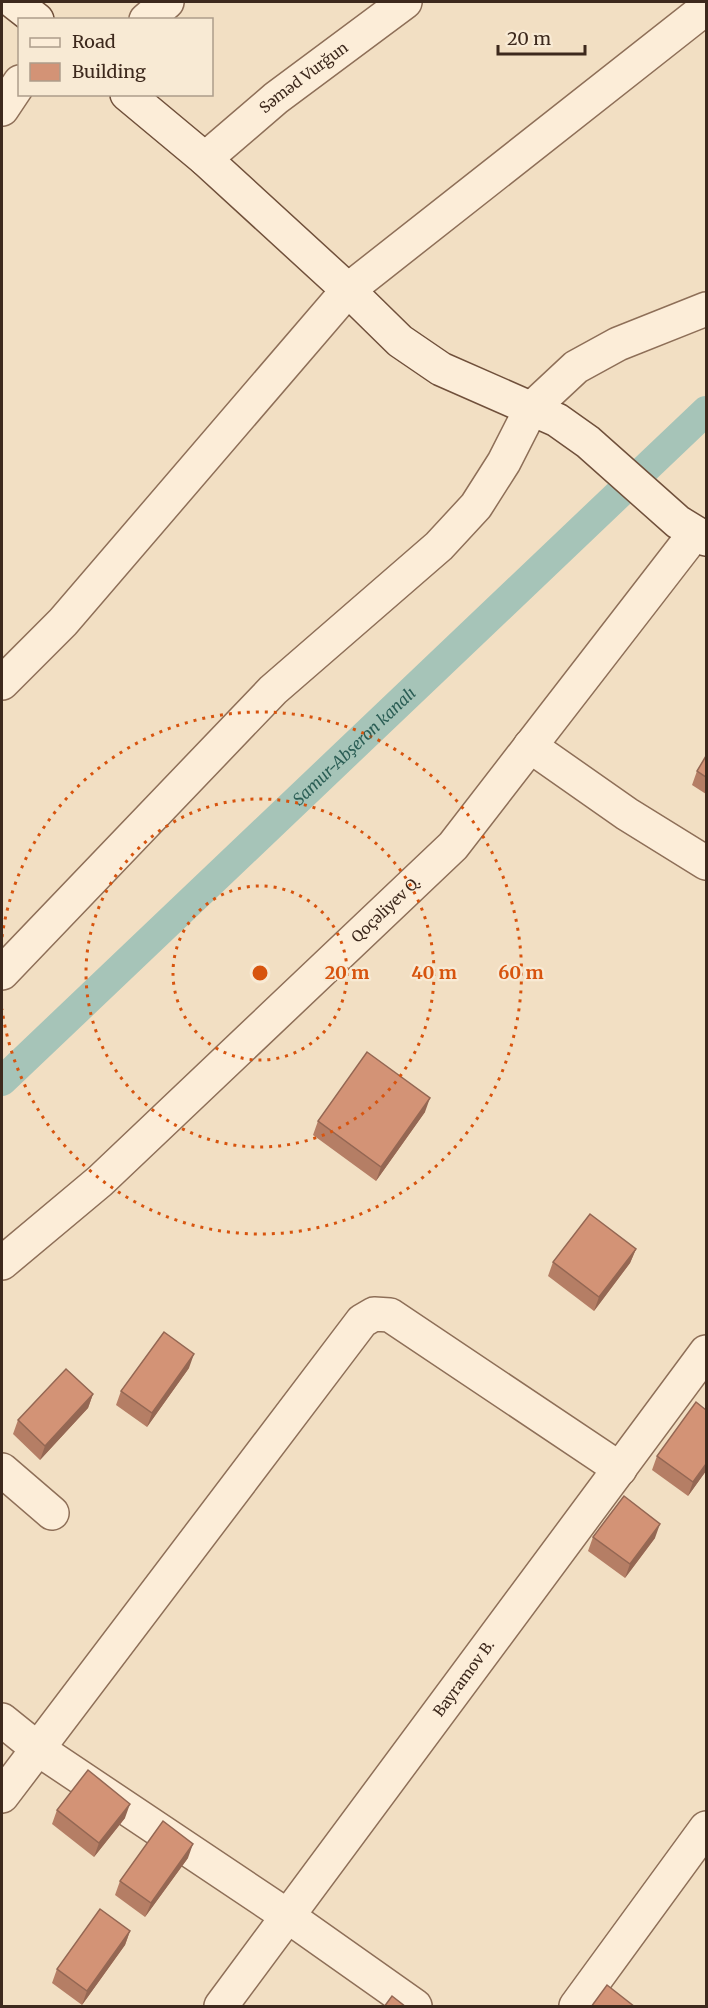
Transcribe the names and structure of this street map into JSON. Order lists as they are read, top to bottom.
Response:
{
  "streets": {
    "street": ["Səməd Vurğun", "Qoçəliyev Q.", "Bayramov B."]
  },
  "water": ["Samur-Abşeron kanalı"],
  "legend": ["Road", "Building"],
  "scale_bar": "20 m",
  "rings": ["20 m", "40 m", "60 m"]
}
